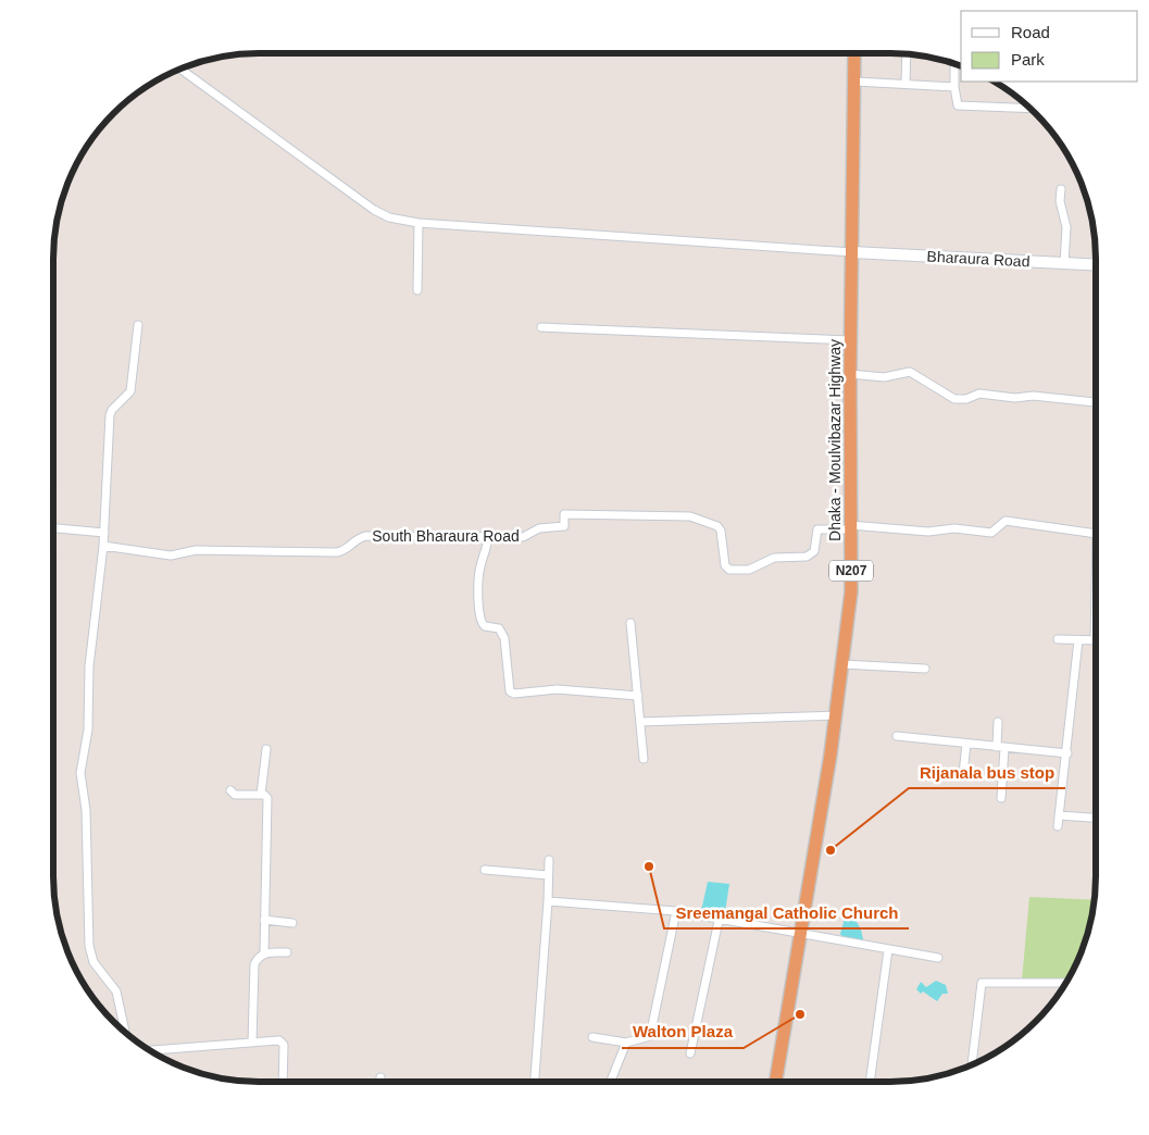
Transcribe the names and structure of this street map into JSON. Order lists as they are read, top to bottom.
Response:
{
  "streets": {
    "highway": ["Dhaka - Moulvibazar Highway", "N207"],
    "main road": ["Bharaura Road"],
    "street": ["South Bharaura Road"]
  },
  "crossings": [
    ["Bharaura Road", "Dhaka - Moulvibazar Highway"],
    ["Dhaka - Moulvibazar Highway", "South Bharaura Road"]
  ],
  "places": ["Rijanala bus stop", "Sreemangal Catholic Church", "Walton Plaza"],
  "legend": ["Road", "Park"]
}
